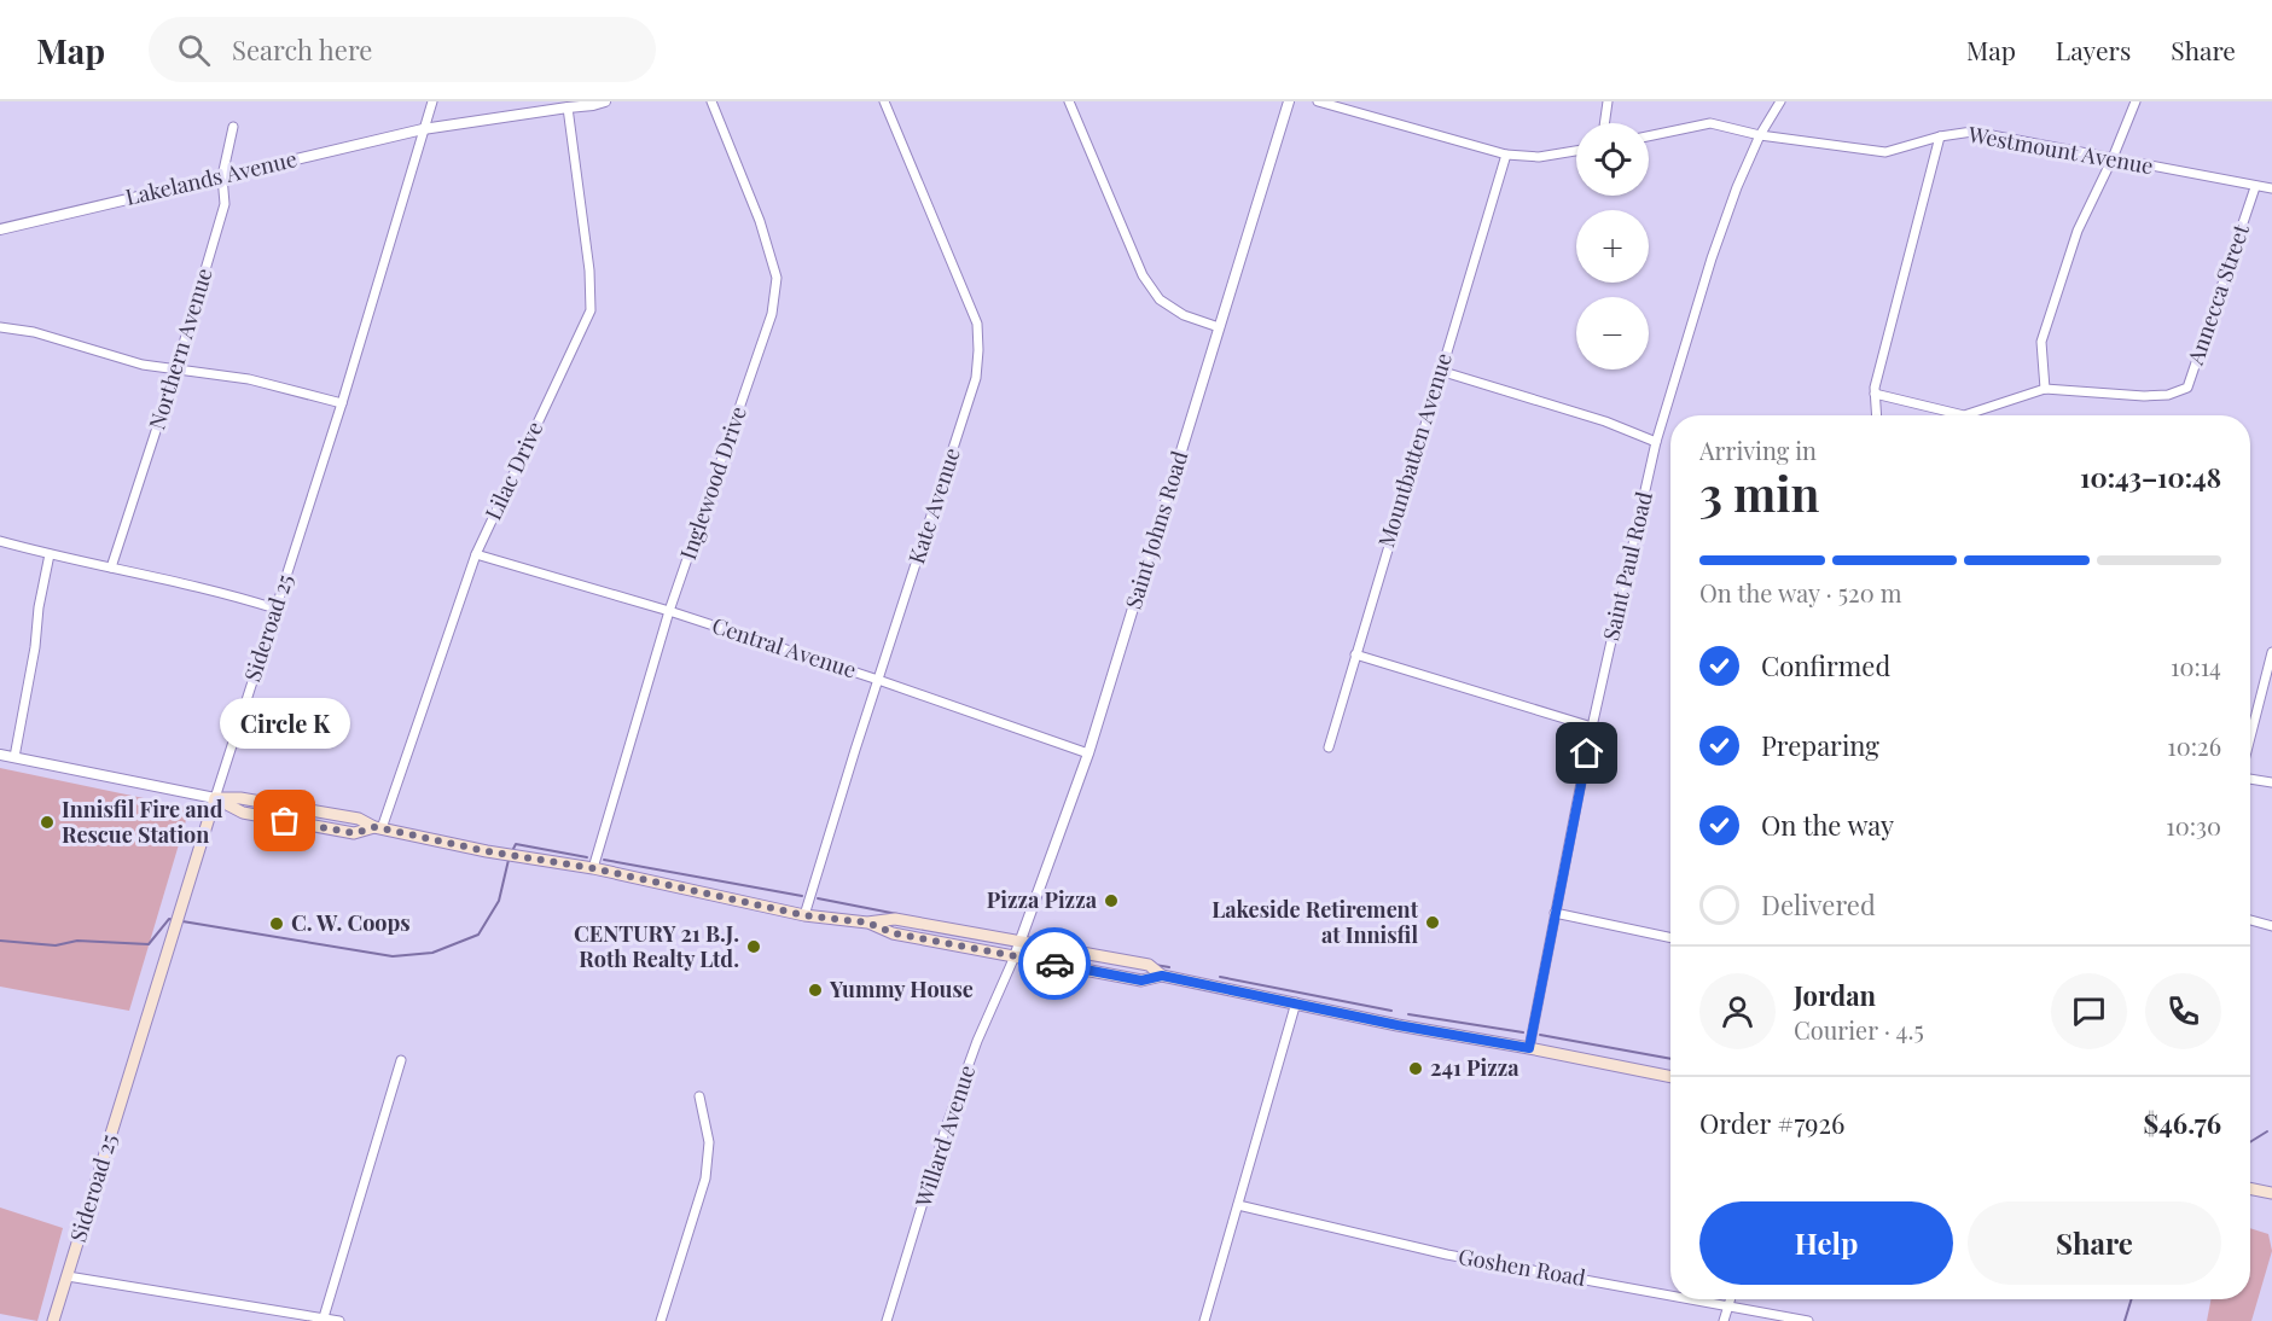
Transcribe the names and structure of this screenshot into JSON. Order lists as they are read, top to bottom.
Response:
{
  "streets": {
    "main road": ["Sideroad 25"],
    "street": [
      "Westmount Avenue",
      "Lakelands Avenue",
      "Annecca Street",
      "Northern Avenue",
      "Mountbatten Avenue",
      "Lilac Drive",
      "Inglewood Drive",
      "Kate Avenue",
      "Saint Johns Road",
      "Saint Paul Road",
      "Central Avenue",
      "Willard Avenue",
      "Goshen Road"
    ]
  },
  "crossings": [
    ["Westmount Avenue", "Annecca Street"],
    ["Westmount Avenue", "Saint Paul Road"],
    ["Lakelands Avenue", "Northern Avenue"],
    ["Lakelands Avenue", "Lilac Drive"],
    ["Lakelands Avenue", "Sideroad 25"],
    ["Lilac Drive", "Central Avenue"],
    ["Inglewood Drive", "Central Avenue"],
    ["Kate Avenue", "Central Avenue"],
    ["Saint Johns Road", "Central Avenue"],
    ["Saint Johns Road", "Willard Avenue"]
  ],
  "places": [
    "Circle K",
    "Innisfil Fire and Rescue Station",
    "Pizza Pizza",
    "Lakeside Retirement at Innisfil",
    "C. W. Coops",
    "CENTURY 21 B.J. Roth Realty Ltd.",
    "Yummy House",
    "241 Pizza"
  ],
  "page": {
    "header": "Map",
    "search": "Search here",
    "nav": ["Map", "Layers", "Share"],
    "map_buttons": ["+", "−"],
    "heading": ["3 min", "Arriving in", "10:43–10:48"],
    "panel": [
      "Jordan",
      "Courier · 4.5",
      "Order #7926",
      "$46.76"
    ],
    "bar": "On the way · 520 m",
    "list": [
      ["Confirmed", "10:14"],
      ["Preparing", "10:26"],
      ["On the way", "10:30"],
      "Delivered"
    ],
    "bubble": "Circle K",
    "buttons": ["Help", "Share"]
  }
}
